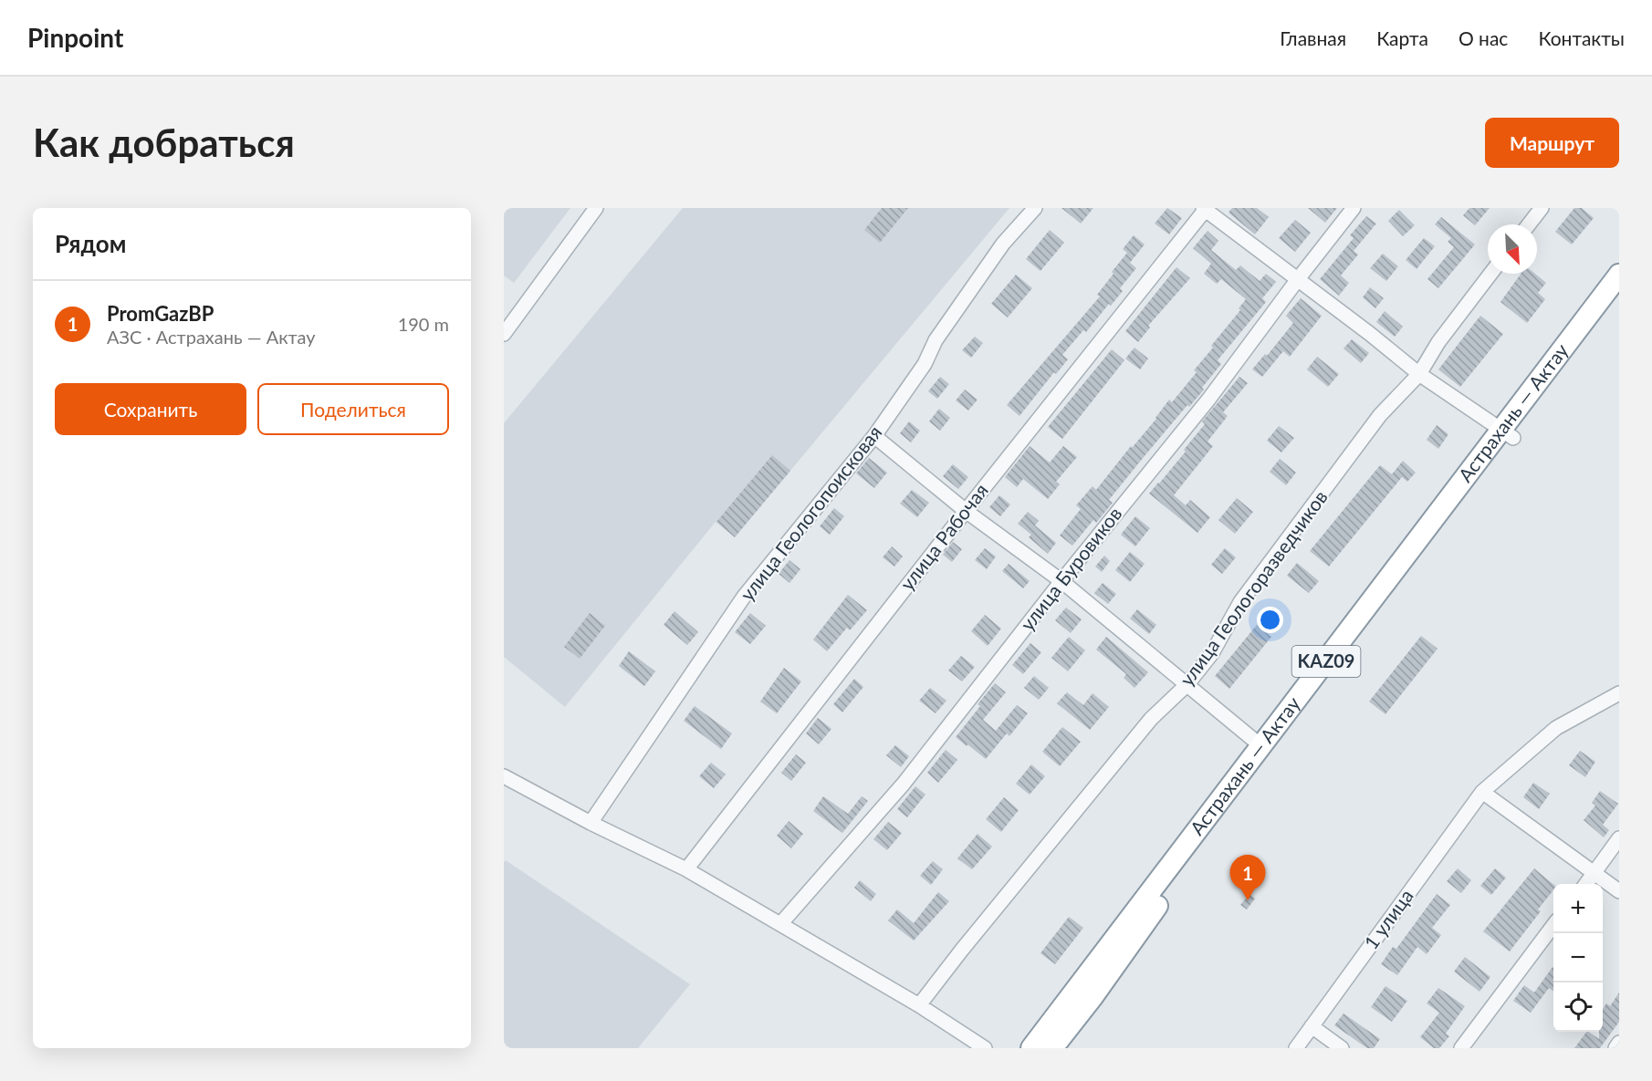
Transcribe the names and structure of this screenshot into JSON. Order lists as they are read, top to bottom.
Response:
{
  "streets": {
    "highway": ["Астрахань — Актау", "KAZ09"],
    "street": [
      "улица Геологопоисковая",
      "улица Рабочая",
      "улица Буровиков",
      "улица Геологоразведчиков",
      "1 улица"
    ]
  },
  "north": "bottom right",
  "page": {
    "header": "Pinpoint",
    "nav": [
      "Главная",
      "Карта",
      "О нас",
      "Контакты"
    ],
    "buttons": [
      "Маршрут",
      ["Сохранить", "Поделиться"]
    ],
    "title": "Как добраться",
    "heading": "Рядом",
    "list": [
      {
        "mark": "1",
        "name": "PromGazBP",
        "note": "АЗС · Астрахань — Актау",
        "value": "190 m"
      }
    ],
    "pins": "1",
    "map_buttons": ["+", "−"]
  }
}
